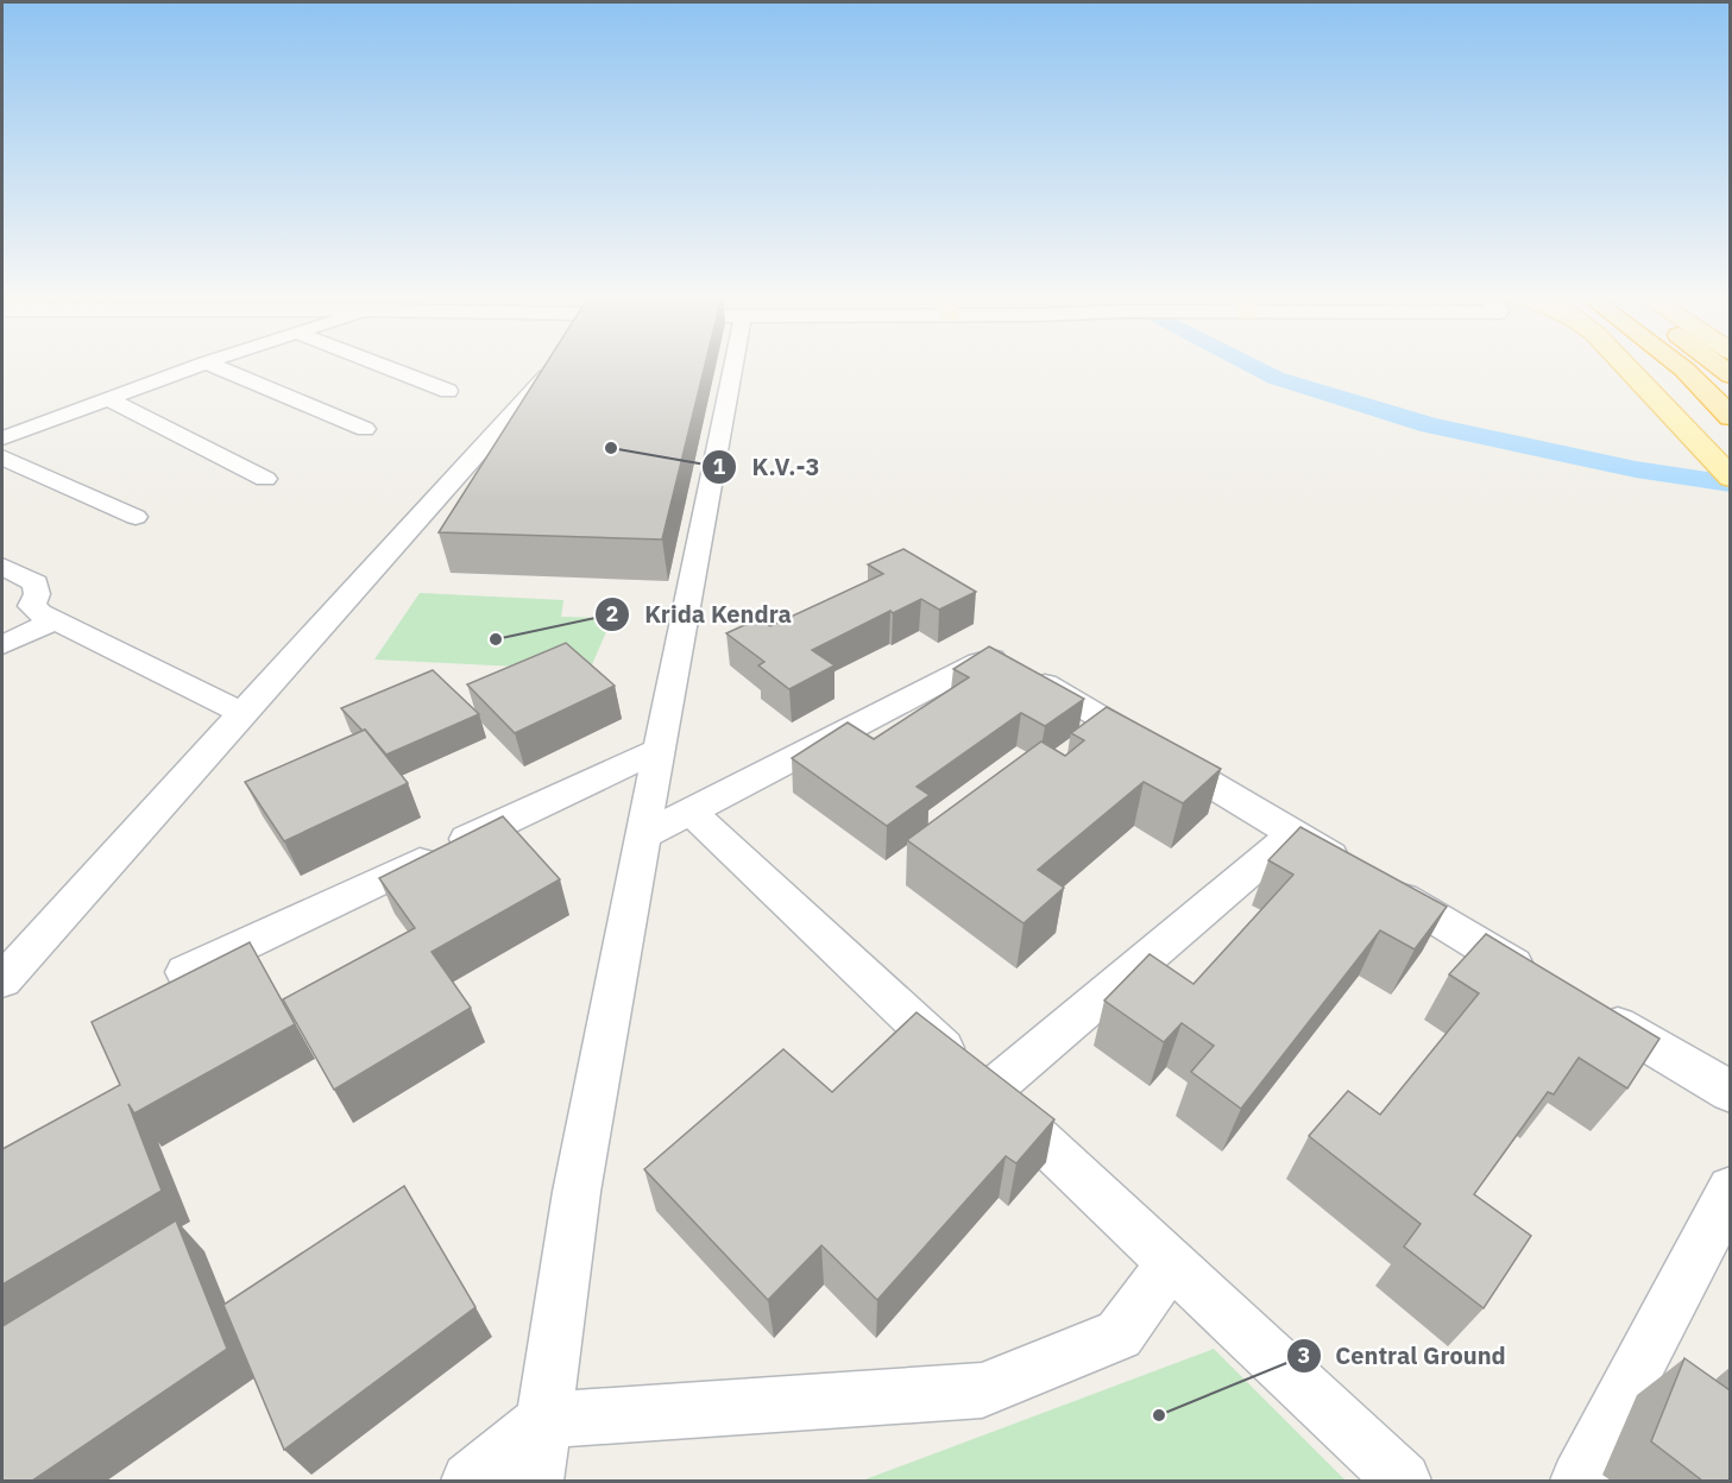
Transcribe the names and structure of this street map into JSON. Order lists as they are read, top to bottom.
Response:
{
  "places": ["K.V.-3", "Krida Kendra", "Central Ground"]
}
